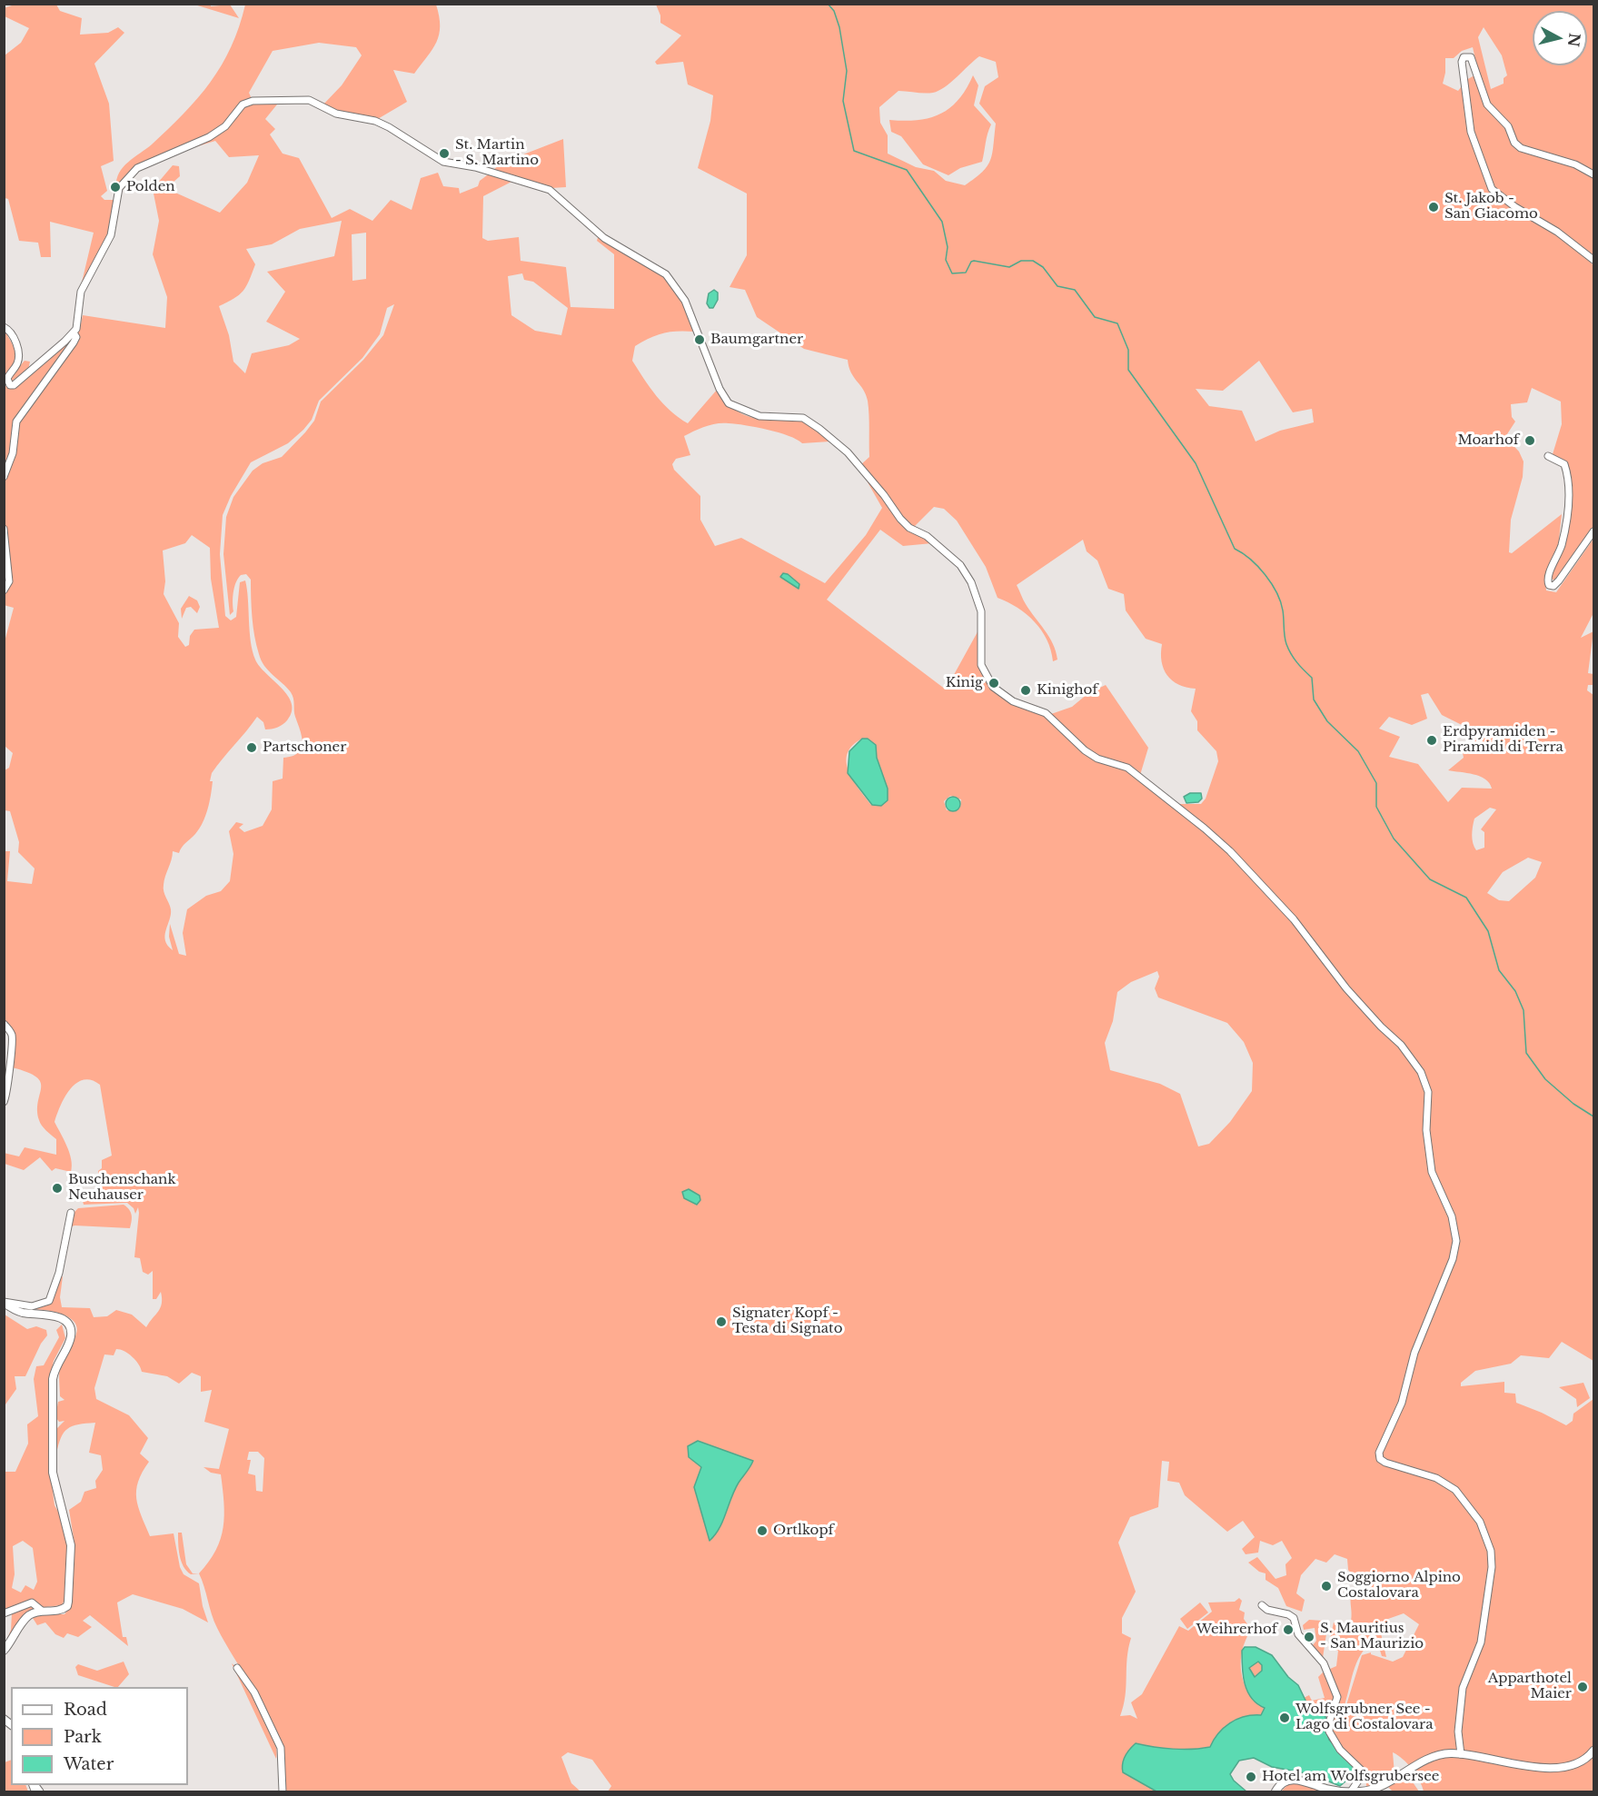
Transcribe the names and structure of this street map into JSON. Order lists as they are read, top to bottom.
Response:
{
  "places": [
    "St. Martin - S. Martino",
    "Polden",
    "St. Jakob - San Giacomo",
    "Baumgartner",
    "Moarhof",
    "Kinig",
    "Kinighof",
    "Erdpyramiden - Piramidi di Terra",
    "Partschoner",
    "Buschenschank Neuhauser",
    "Signater Kopf - Testa di Signato",
    "Ortlkopf",
    "Soggiorno Alpino Costalovara",
    "Weihrerhof",
    "S. Mauritius - San Maurizio",
    "Apparthotel Maier",
    "Wolfsgrubner See - Lago di Costalovara",
    "Hotel am Wolfsgrubersee"
  ],
  "legend": ["Road", "Park", "Water"],
  "north": "right"
}
